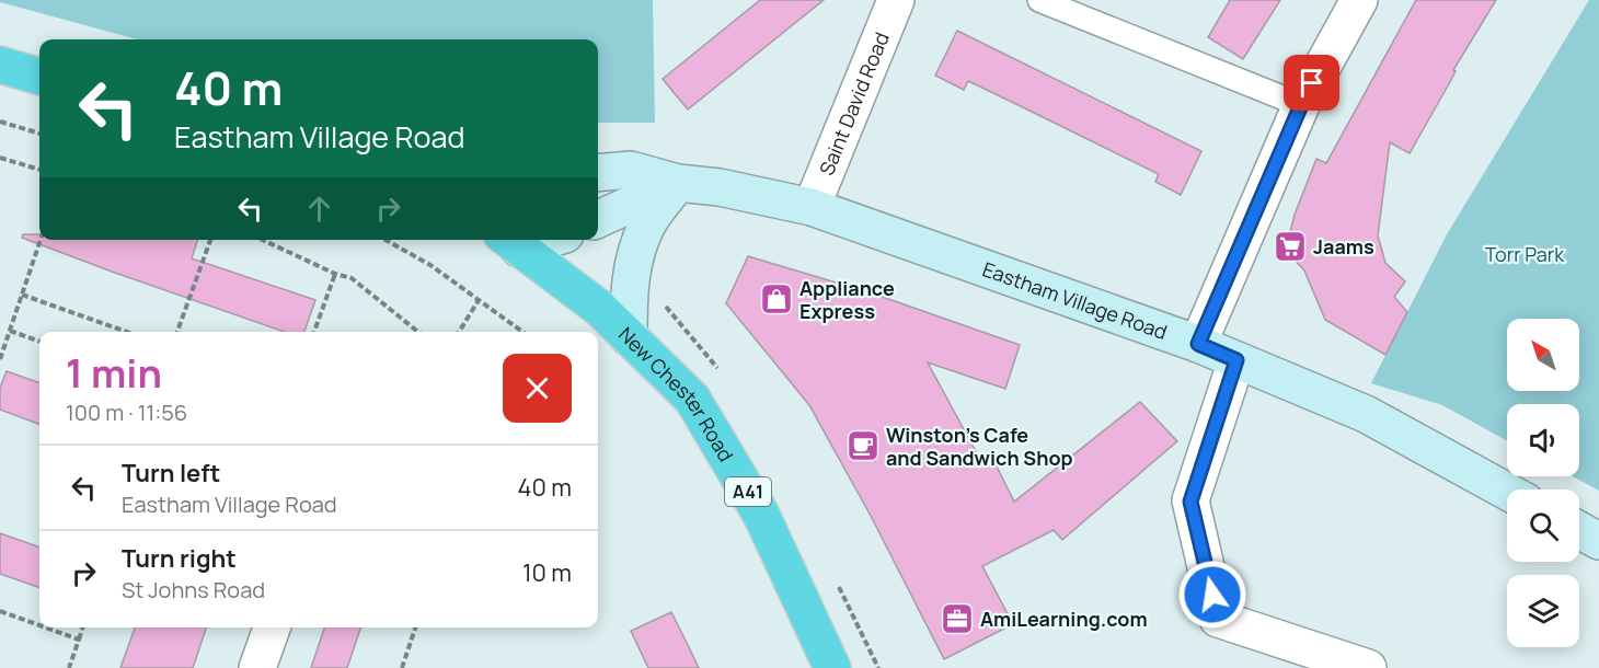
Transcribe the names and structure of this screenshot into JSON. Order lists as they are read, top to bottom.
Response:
{
  "streets": {
    "highway": ["New Chester Road", "A41"],
    "main road": ["Eastham Village Road"],
    "street": ["Saint David Road"]
  },
  "crossings": [
    ["Saint David Road", "Eastham Village Road"]
  ],
  "parks": ["Torr Park"],
  "places": {
    "supermarket": ["Jaams"],
    "shop": ["Appliance Express"],
    "cafe": ["Winston's Cafe and Sandwich Shop"],
    "office": ["AmiLearning.com"]
  },
  "north": "top left",
  "page": {
    "turn": ["40 m", "Eastham Village Road"],
    "heading": ["1 min", "100 m · 11:56"],
    "list": [
      {
        "name": "Turn left",
        "note": "Eastham Village Road",
        "value": "40 m"
      },
      {
        "name": "Turn right",
        "note": "St Johns Road",
        "value": "10 m"
      }
    ]
  }
}
